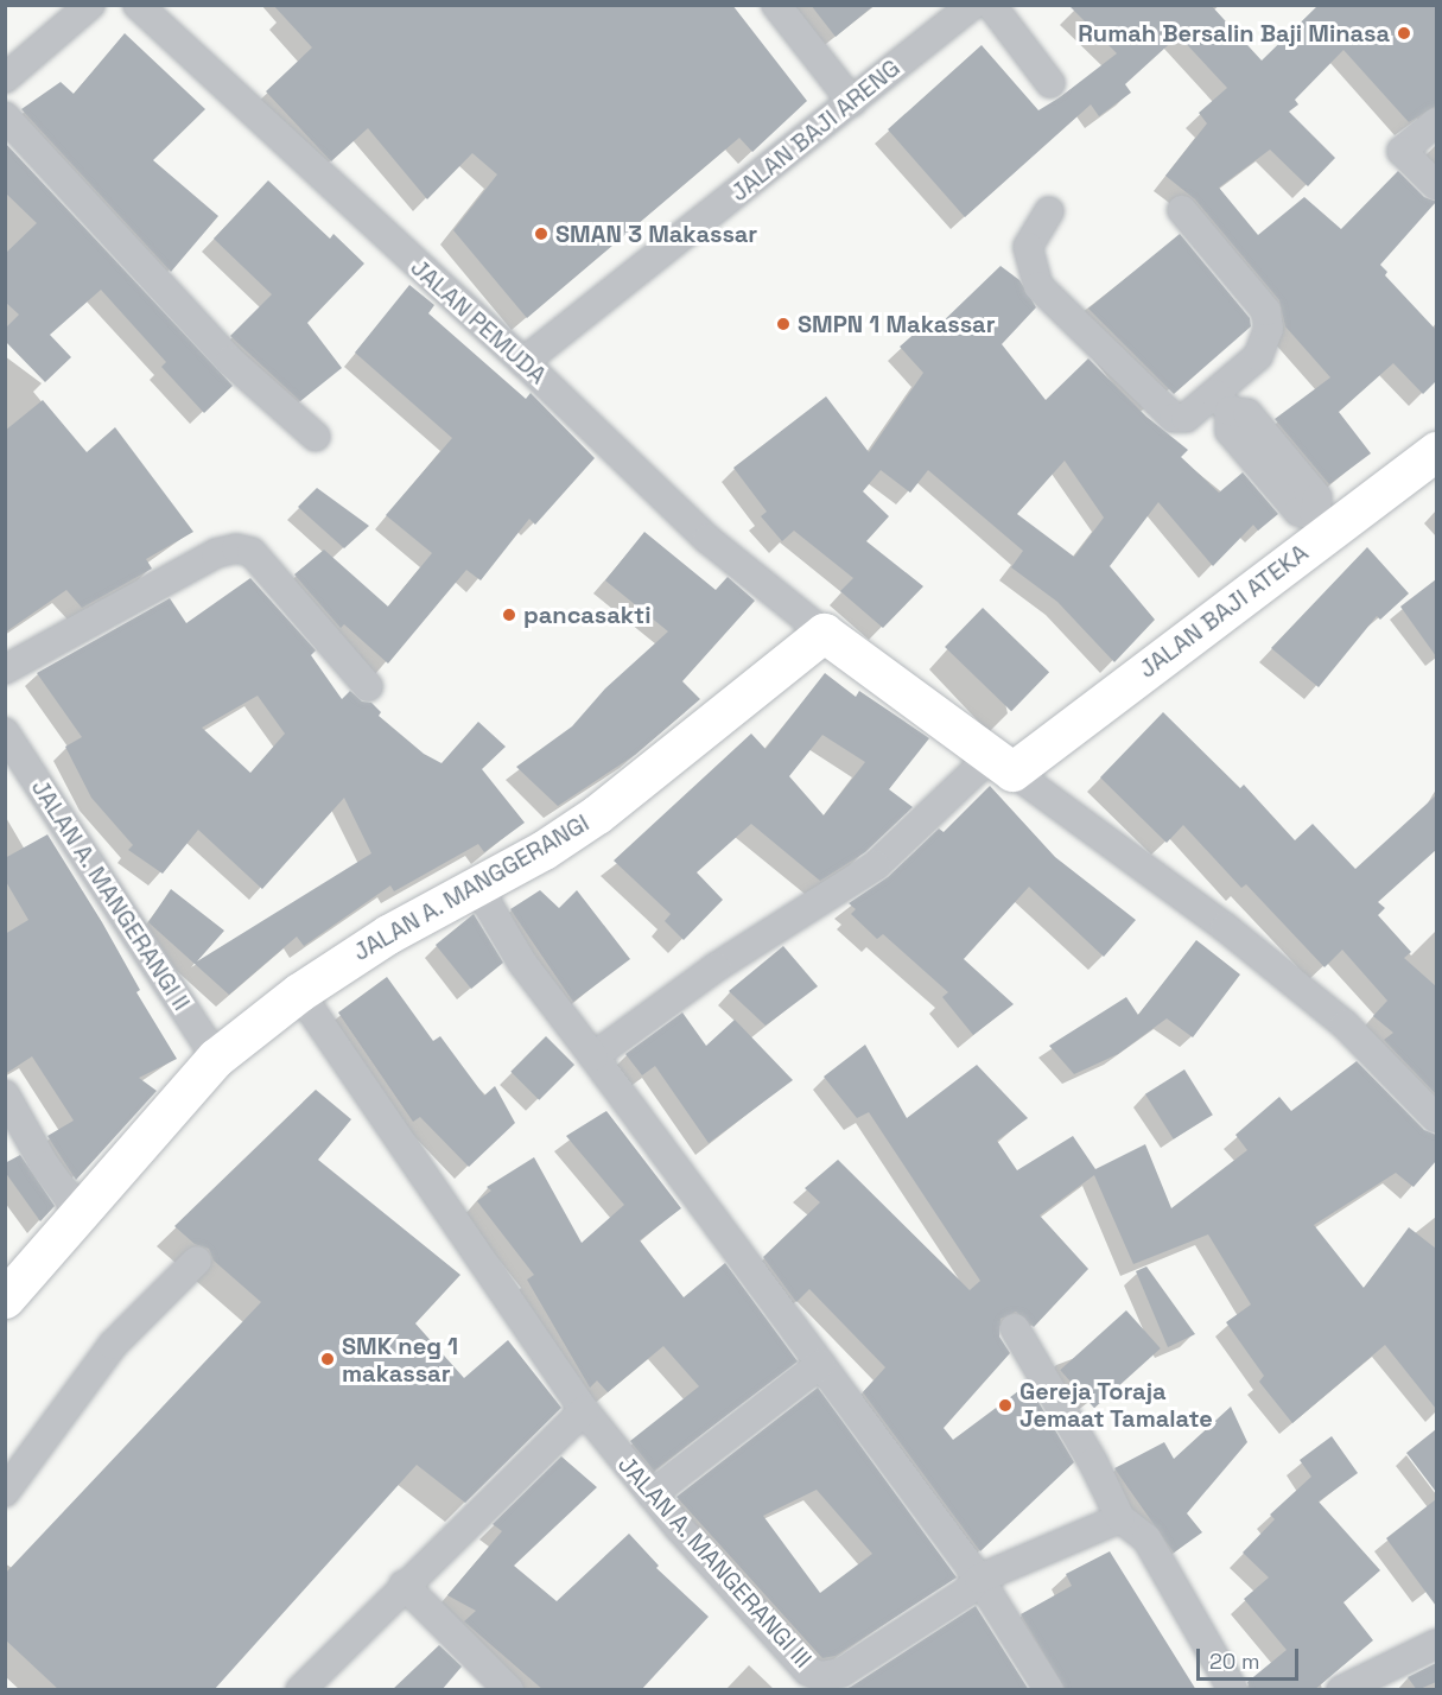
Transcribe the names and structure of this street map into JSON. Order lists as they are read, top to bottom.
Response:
{
  "streets": {
    "street": [
      "JALAN BAJI ARENG",
      "JALAN PEMUDA",
      "JALAN BAJI ATEKA",
      "JALAN A. MANGGERANGI",
      "JALAN A. MANGERANGI II",
      "JALAN A. MANGERANGI III"
    ]
  },
  "crossings": [
    ["JALAN BAJI ARENG", "JALAN PEMUDA"],
    ["JALAN PEMUDA", "JALAN A. MANGGERANGI"],
    ["JALAN A. MANGGERANGI", "JALAN A. MANGERANGI II"],
    ["JALAN A. MANGGERANGI", "JALAN A. MANGERANGI III"]
  ],
  "places": [
    "Rumah Bersalin Baji Minasa",
    "SMAN 3 Makassar",
    "SMPN 1 Makassar",
    "pancasakti",
    "SMK neg 1 makassar",
    "Gereja Toraja Jemaat Tamalate"
  ],
  "scale_bar": "20 m"
}
